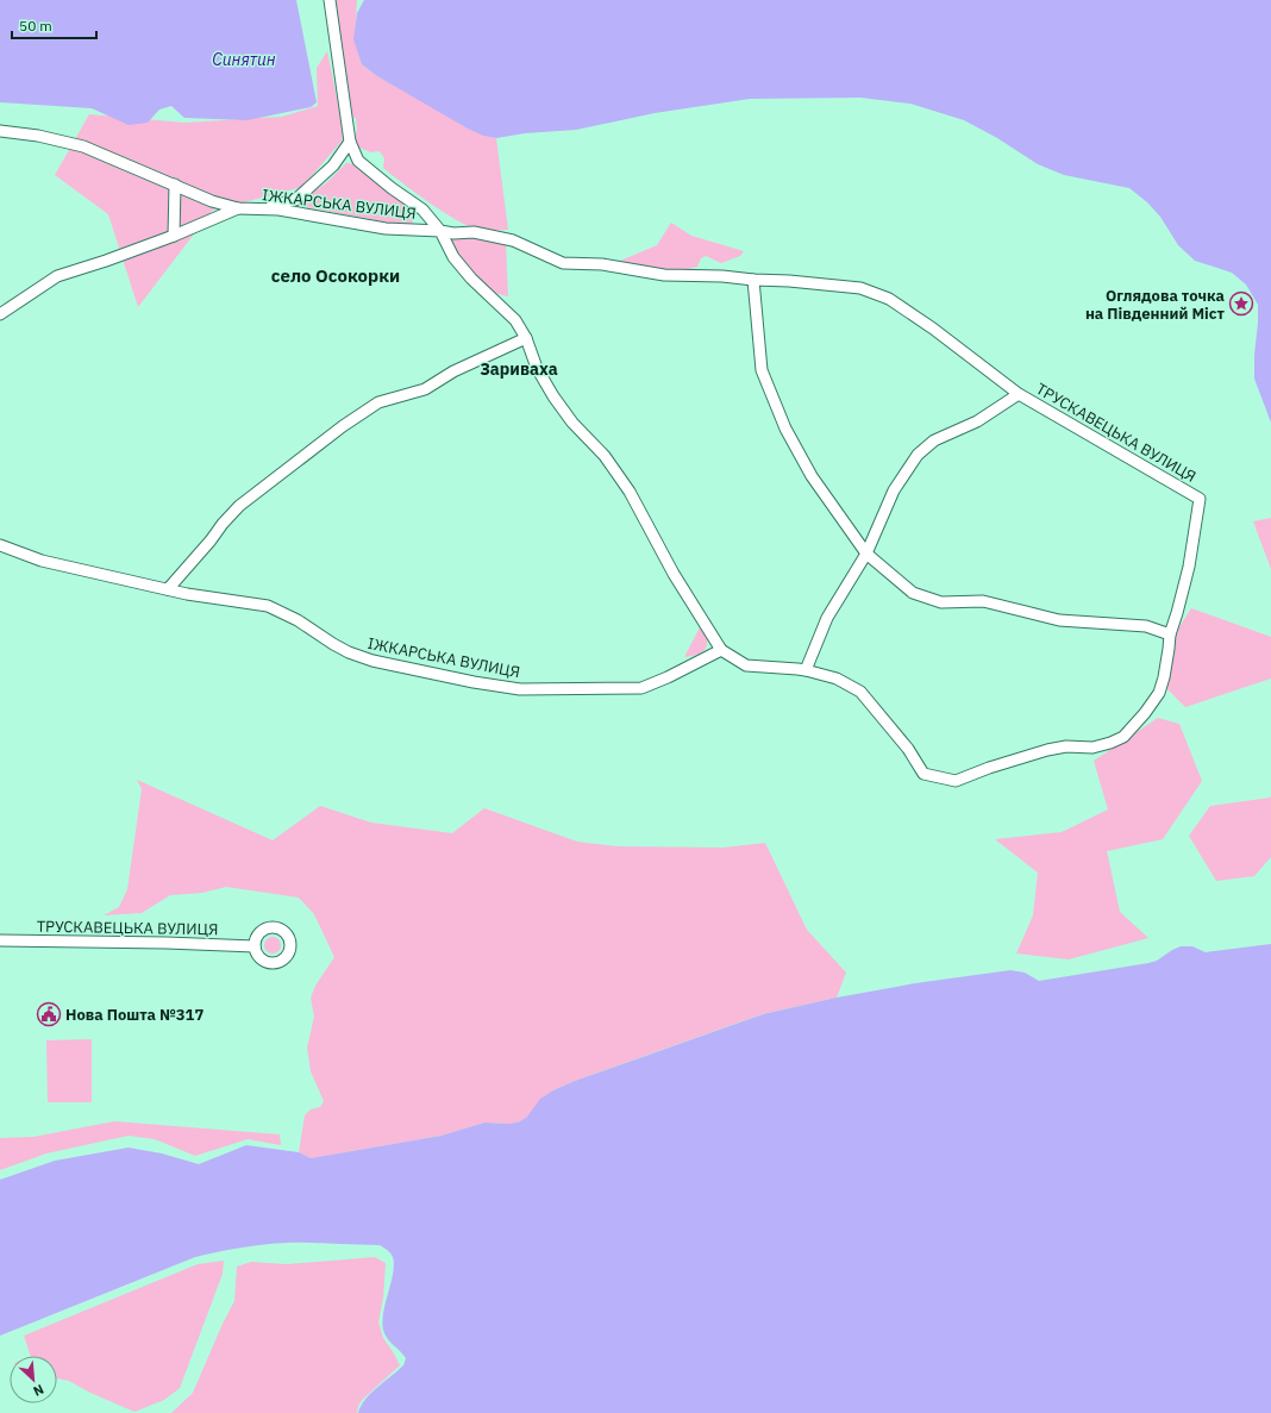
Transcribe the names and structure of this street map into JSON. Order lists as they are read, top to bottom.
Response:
{
  "streets": {
    "street": ["ІЖКАРСЬКА ВУЛИЦЯ", "ТРУСКАВЕЦЬКА ВУЛИЦЯ"]
  },
  "crossings": [
    ["ІЖКАРСЬКА ВУЛИЦЯ", "ТРУСКАВЕЦЬКА ВУЛИЦЯ"]
  ],
  "districts": ["село Осокорки", "Зариваха"],
  "water": ["Синятин"],
  "places": {
    "place": ["Оглядова точка на Південний Міст"],
    "public building": ["Нова Пошта №317"]
  },
  "scale_bar": "50 m",
  "north": "bottom right"
}
